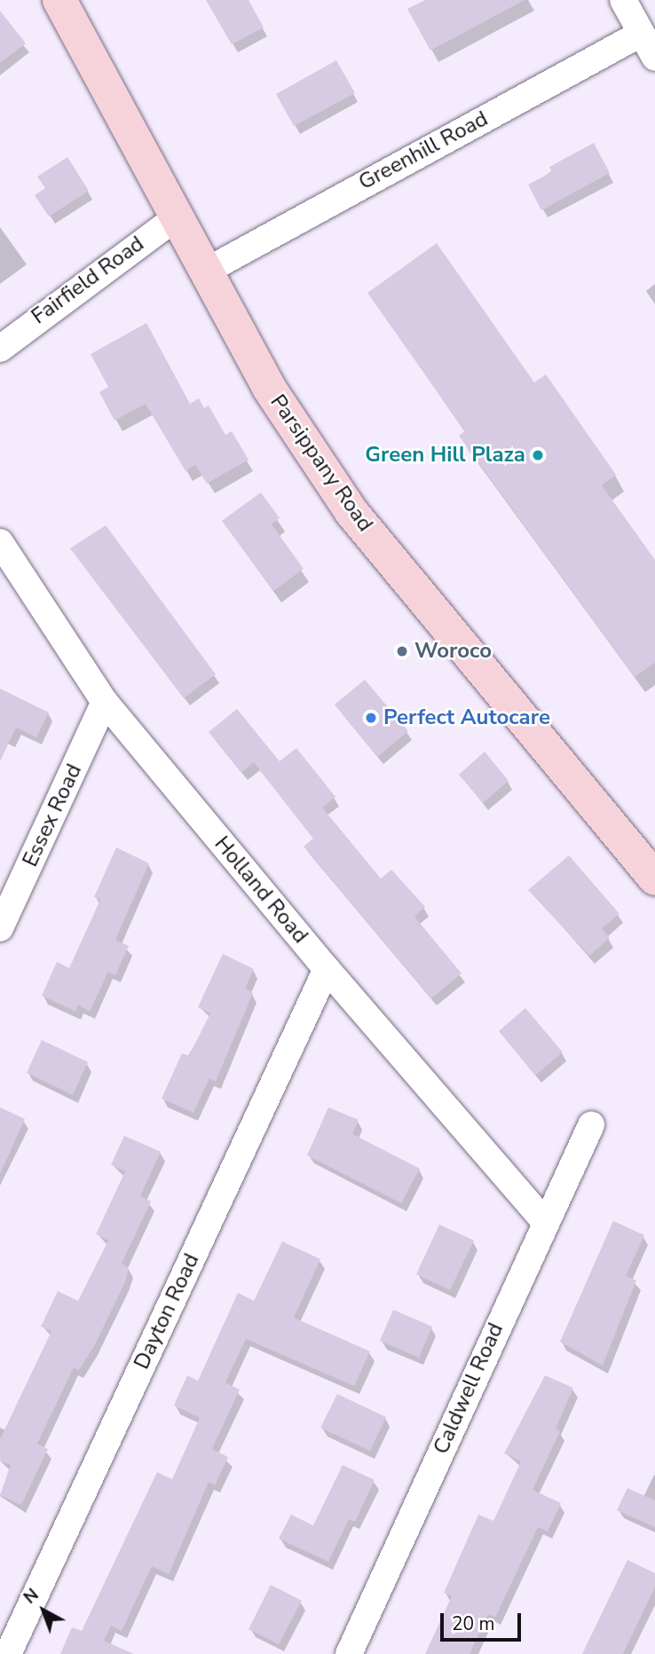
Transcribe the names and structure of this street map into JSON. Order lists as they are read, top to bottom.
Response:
{
  "streets": {
    "main road": ["Parsippany Road"],
    "street": [
      "Greenhill Road",
      "Fairfield Road",
      "Essex Road",
      "Holland Road",
      "Dayton Road",
      "Caldwell Road"
    ]
  },
  "crossings": [
    ["Greenhill Road", "Parsippany Road"],
    ["Fairfield Road", "Parsippany Road"],
    ["Essex Road", "Holland Road"],
    ["Holland Road", "Dayton Road"],
    ["Holland Road", "Caldwell Road"]
  ],
  "places": ["Green Hill Plaza", "Woroco", "Perfect Autocare"],
  "scale_bar": "20 m",
  "north": "top left"
}
